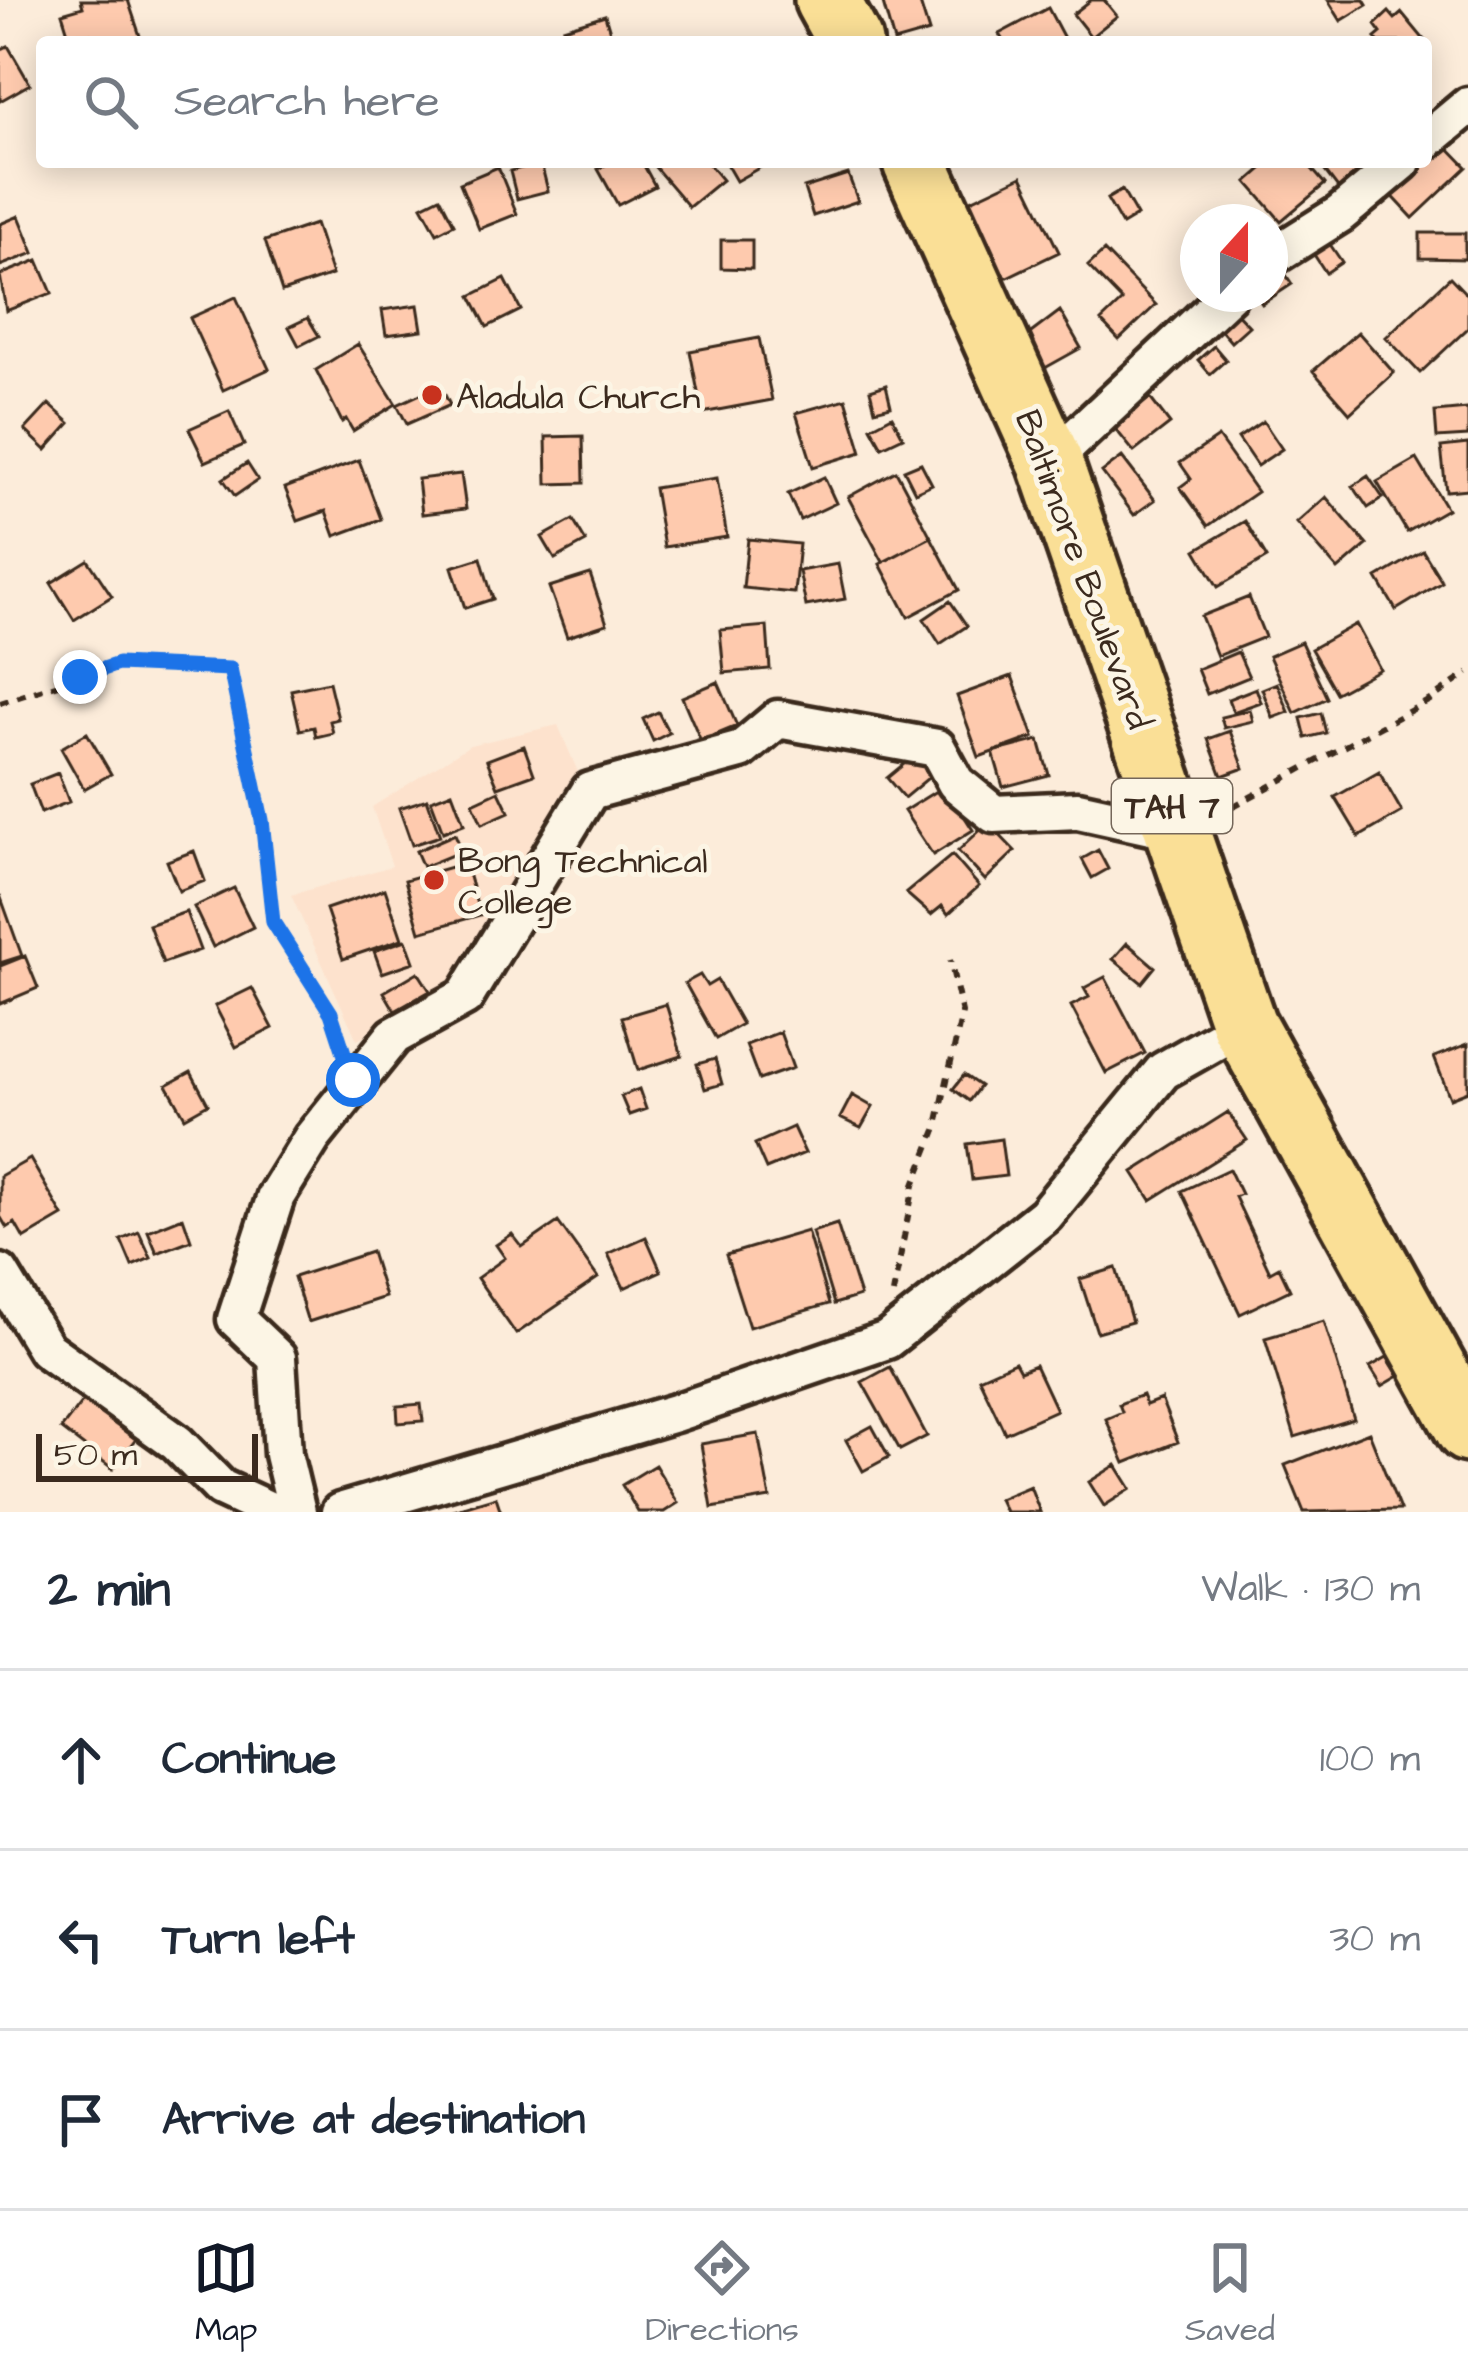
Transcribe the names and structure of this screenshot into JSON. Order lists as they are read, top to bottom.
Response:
{
  "streets": {
    "highway": ["Baltimore Boulevard", "TAH 7"]
  },
  "places": ["Aladula Church", "Bong Technical College"],
  "scale_bar": "50 m",
  "north": "top",
  "page": {
    "search": "Search here",
    "scale": "50 m",
    "heading": ["2 min", "Walk · 130 m"],
    "list": [
      ["Continue", "100 m"],
      ["Turn left", "30 m"],
      "Arrive at destination"
    ],
    "nav": ["Map", "Directions", "Saved"]
  }
}
